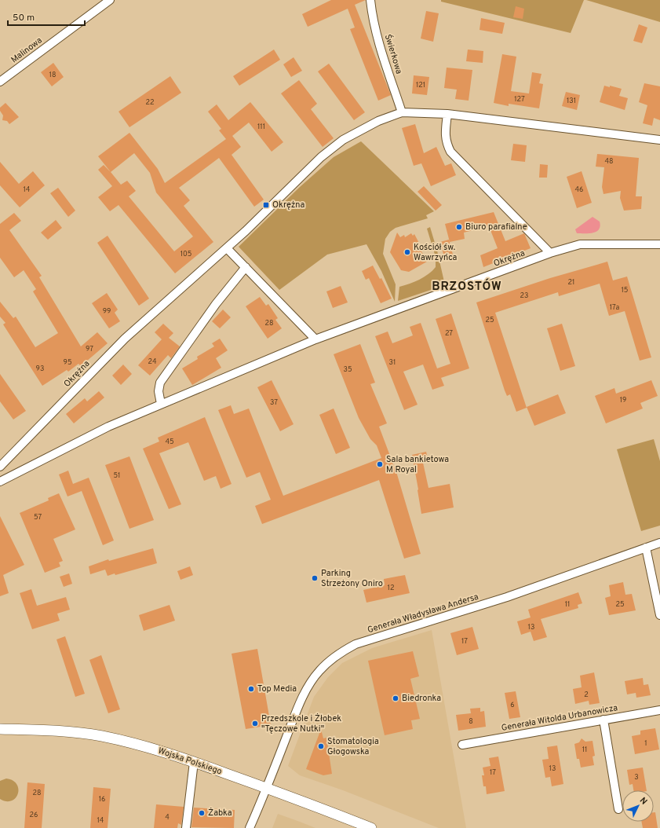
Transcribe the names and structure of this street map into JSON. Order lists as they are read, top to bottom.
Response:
{
  "streets": {
    "street": [
      "Malinowa",
      "Świerkowa",
      "Okrężna",
      "Generała Władysława Andersa",
      "Generała Witolda Urbanowicza",
      "Wojska Polskiego"
    ]
  },
  "crossings": [
    ["Świerkowa", "Okrężna"],
    ["Generała Władysława Andersa", "Wojska Polskiego"]
  ],
  "districts": ["BRZOSTÓW"],
  "places": {
    "transit": ["Okrężna"],
    "other": [
      "Biuro parafialne",
      "Kościół św. Wawrzyńca",
      "Sala bankietowa M Royal",
      "Parking Strzeżony Oniro",
      "Top Media",
      "Biedronka",
      "Przedszkole i Żłobek \"Tęczowe Nutki\"",
      "Stomatologia Głogowska",
      "Żabka"
    ]
  },
  "house_numbers": [
    "18",
    "121",
    "127",
    "131",
    "22",
    "111",
    "48",
    "14",
    "46",
    "105",
    "21",
    "15",
    "23",
    "17a",
    "99",
    "25",
    "28",
    "27",
    "97",
    "24",
    "95",
    "31",
    "93",
    "35",
    "19",
    "37",
    "45",
    "51",
    "57",
    "12",
    "11",
    "25",
    "13",
    "17",
    "2",
    "6",
    "8",
    "1",
    "11",
    "13",
    "17",
    "3",
    "28",
    "16",
    "26",
    "4",
    "14"
  ],
  "scale_bar": "50 m",
  "north": "top right"
}
